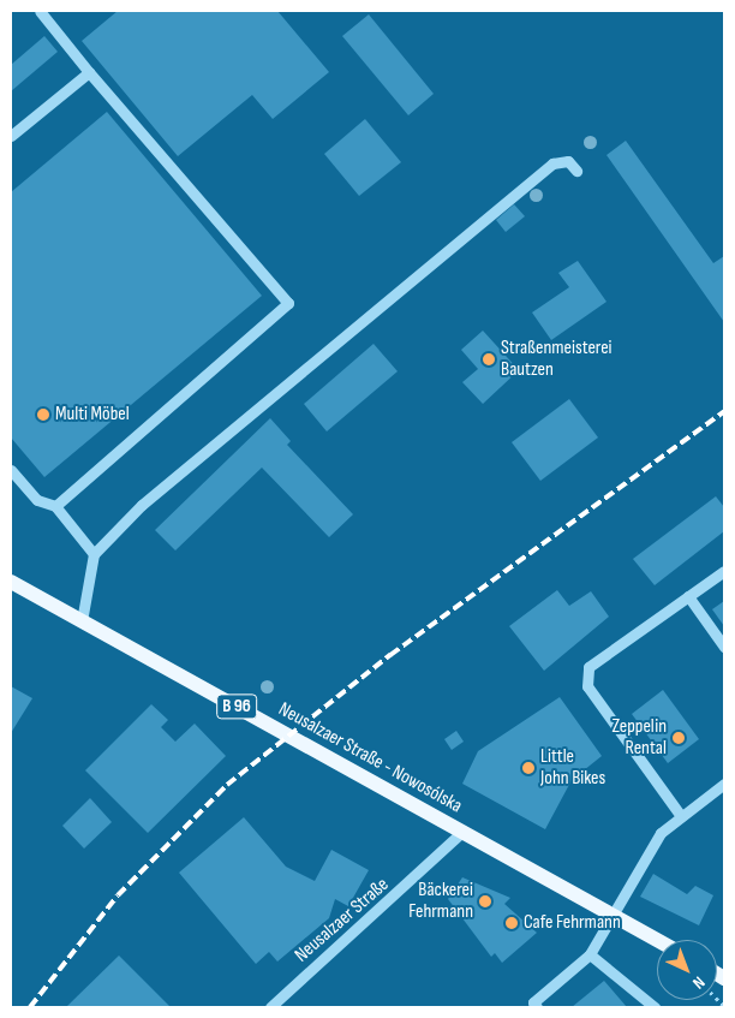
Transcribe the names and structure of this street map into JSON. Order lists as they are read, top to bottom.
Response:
{
  "streets": {
    "main road": ["B 96", "Neusalzaer Straße - Nowosólska"],
    "street": ["Neusalzaer Straße"]
  },
  "crossings": [
    ["Neusalzaer Straße - Nowosólska", "Neusalzaer Straße"]
  ],
  "places": [
    "Straßenmeisterei Bautzen",
    "Multi Möbel",
    "Zeppelin Rental",
    "Little John Bikes",
    "Bäckerei Fehrmann",
    "Cafe Fehrmann"
  ],
  "north": "bottom right"
}
